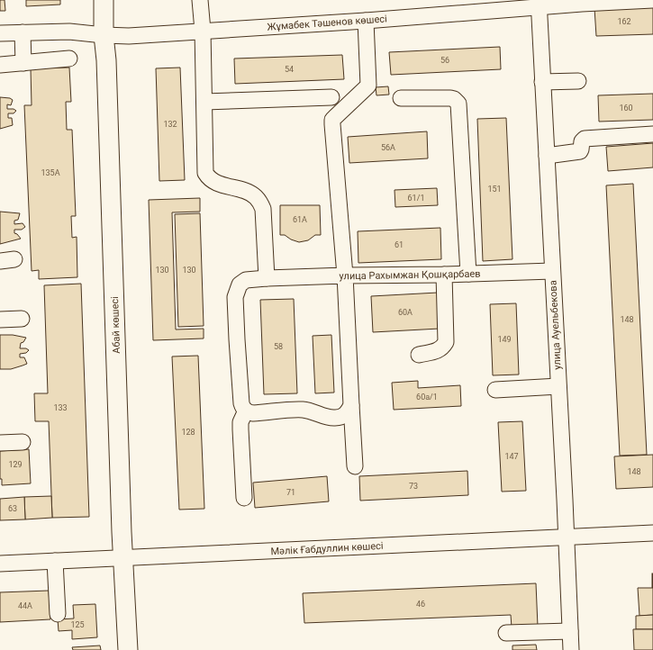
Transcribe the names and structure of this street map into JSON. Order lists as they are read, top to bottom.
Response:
{
  "streets": {
    "main road": ["Абай көшесі"],
    "street": [
      "Жұмабек Тәшенов көшесі",
      "улица Рахымжан Қошқарбаев",
      "улица Ауельбекова",
      "Мәлік Ғабдуллин көшесі"
    ]
  },
  "crossings": [
    ["Жұмабек Тәшенов көшесі", "Абай көшесі"],
    ["Жұмабек Тәшенов көшесі", "улица Ауельбекова"],
    ["улица Рахымжан Қошқарбаев", "улица Ауельбекова"],
    ["Абай көшесі", "Мәлік Ғабдуллин көшесі"],
    ["улица Ауельбекова", "Мәлік Ғабдуллин көшесі"]
  ],
  "house_numbers": [
    "162",
    "56",
    "54",
    "160",
    "132",
    "56А",
    "135А",
    "151",
    "61/1",
    "61А",
    "61",
    "130",
    "130",
    "60А",
    "148",
    "149",
    "58",
    "60а/1",
    "133",
    "128",
    "147",
    "129",
    "148",
    "73",
    "71",
    "63",
    "46",
    "44А",
    "125"
  ]
}
